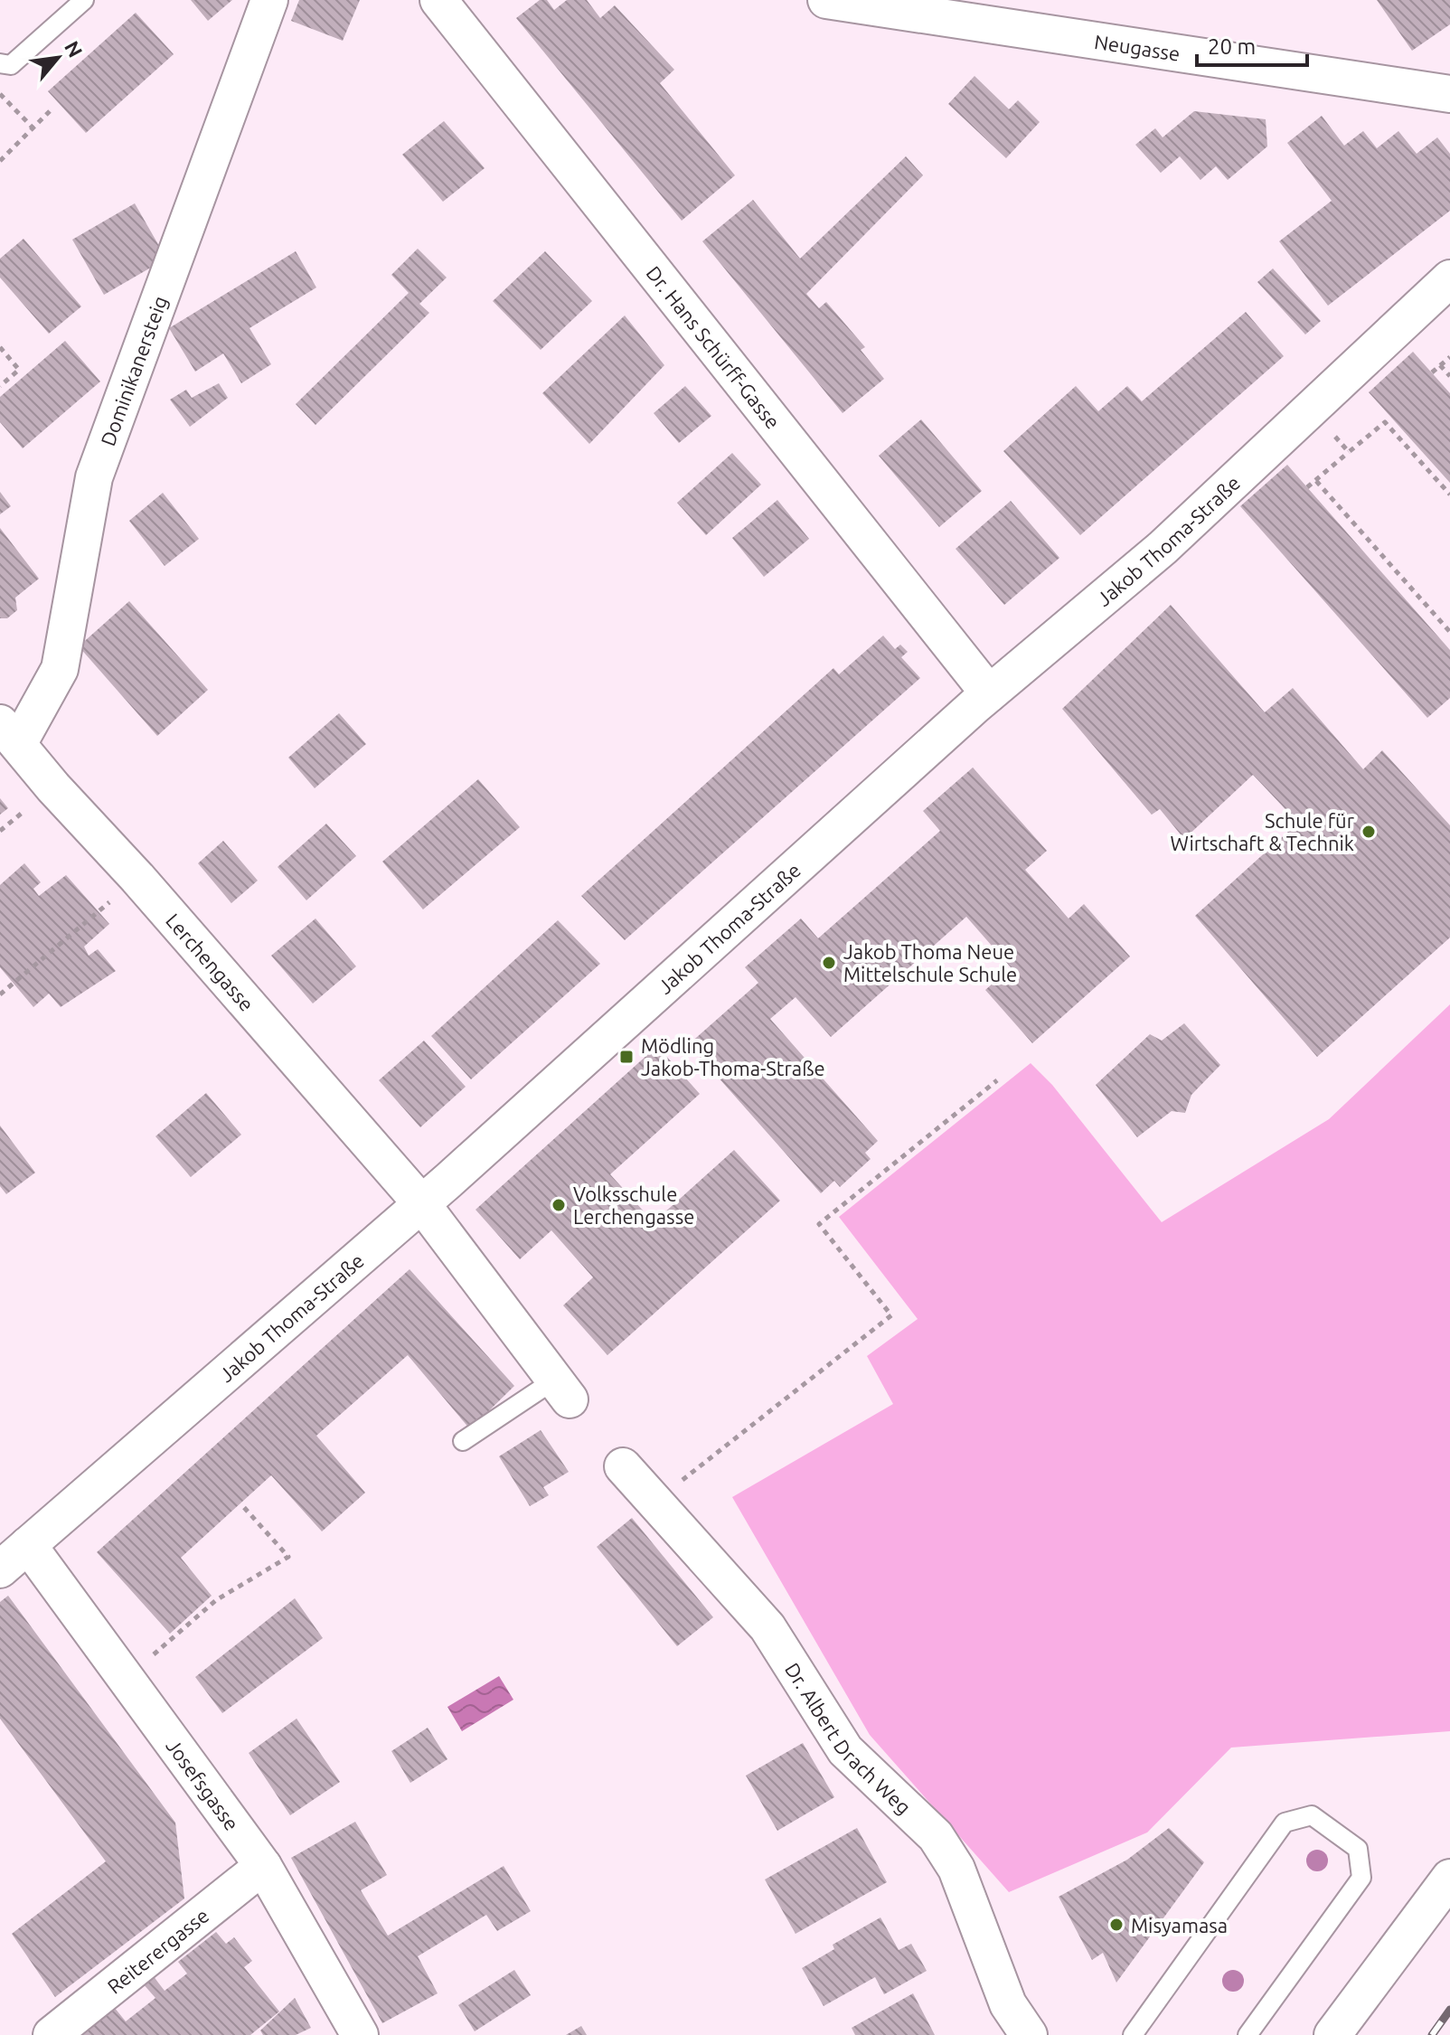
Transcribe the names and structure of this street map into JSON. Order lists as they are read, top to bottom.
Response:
{
  "streets": {
    "street": [
      "Neugasse",
      "Dr. Hans Schürff-Gasse",
      "Dominikanersteig",
      "Jakob Thoma-Straße",
      "Lerchengasse",
      "Dr. Albert Drach Weg",
      "Josefsgasse",
      "Reiterergasse"
    ]
  },
  "crossings": [
    ["Dr. Hans Schürff-Gasse", "Jakob Thoma-Straße"],
    ["Dominikanersteig", "Lerchengasse"],
    ["Jakob Thoma-Straße", "Lerchengasse"],
    ["Jakob Thoma-Straße", "Josefsgasse"],
    ["Josefsgasse", "Reiterergasse"]
  ],
  "places": {
    "other": [
      "Schule für Wirtschaft & Technik",
      "Jakob Thoma Neue Mittelschule Schule",
      "Volksschule Lerchengasse",
      "Misyamasa"
    ],
    "transit": ["Mödling Jakob-Thoma-Straße"]
  },
  "scale_bar": "20 m",
  "north": "top right"
}
